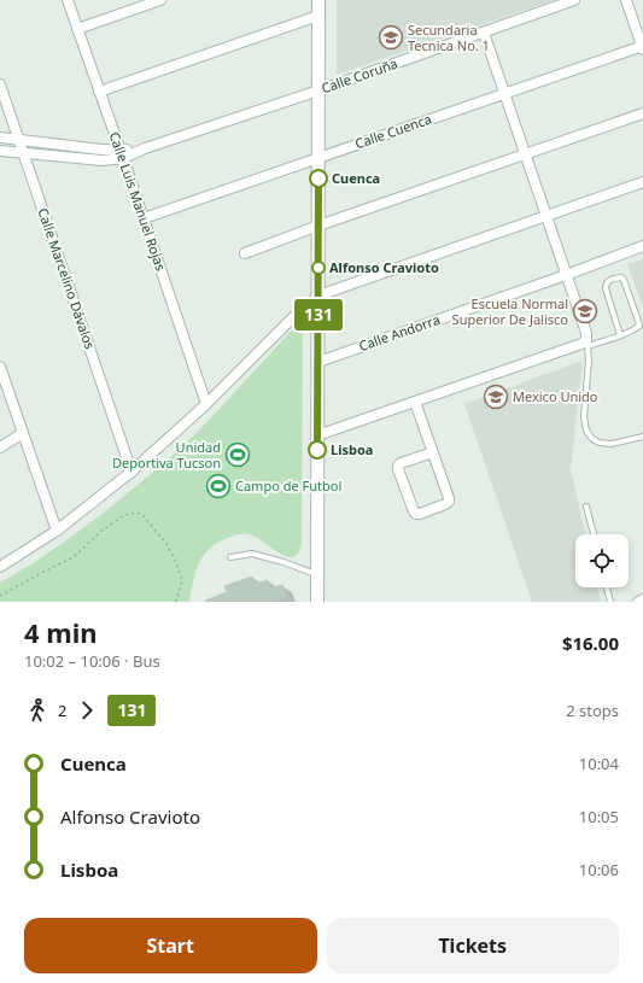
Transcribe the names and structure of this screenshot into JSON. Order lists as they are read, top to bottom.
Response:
{
  "streets": {
    "street": [
      "Calle Coruña",
      "Calle Cuenca",
      "Calle Luis Manuel Rojas",
      "Calle Marcelino Dávalos",
      "Calle Andorra"
    ]
  },
  "crossings": [
    ["Calle Coruña", "Calle Luis Manuel Rojas"],
    ["Calle Cuenca", "Calle Luis Manuel Rojas"]
  ],
  "places": {
    "school or university": ["Secundaria Tecnica No. 1", "Escuela Normal Superior De Jalisco", "Mexico Unido"],
    "other": ["Cuenca", "Alfonso Cravioto", "Lisboa"],
    "sports": ["Unidad Deportiva Tucson", "Campo de Futbol"]
  },
  "lines": ["bus line 131"],
  "page": {
    "on_map": "131",
    "heading": ["4 min", "10:02 – 10:06 · Bus", "$16.00"],
    "legs": ["2", "131", "2 stops"],
    "list": [
      {
        "name": "Cuenca",
        "value": "10:04"
      },
      {
        "name": "Alfonso Cravioto",
        "value": "10:05"
      },
      {
        "name": "Lisboa",
        "value": "10:06"
      }
    ],
    "buttons": ["Start", "Tickets"]
  }
}
